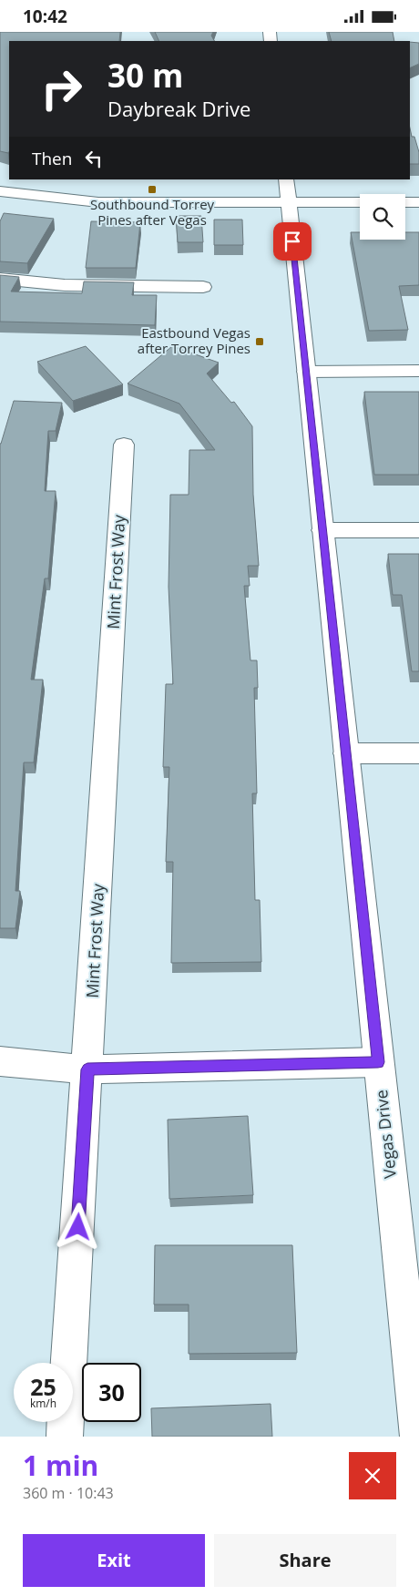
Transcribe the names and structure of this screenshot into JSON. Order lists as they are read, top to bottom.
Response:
{
  "streets": {
    "main road": ["Mint Frost Way", "Vegas Drive"]
  },
  "places": {
    "transit": ["Southbound Torrey Pines after Vegas", "Eastbound Vegas after Torrey Pines"]
  },
  "page": {
    "status": "10:42",
    "turn": ["30 m", "Daybreak Drive"],
    "then": "Then",
    "speed": "25 km/h",
    "limit": "30",
    "heading": ["1 min", "360 m · 10:43"],
    "buttons": ["Exit", "Share"]
  }
}
